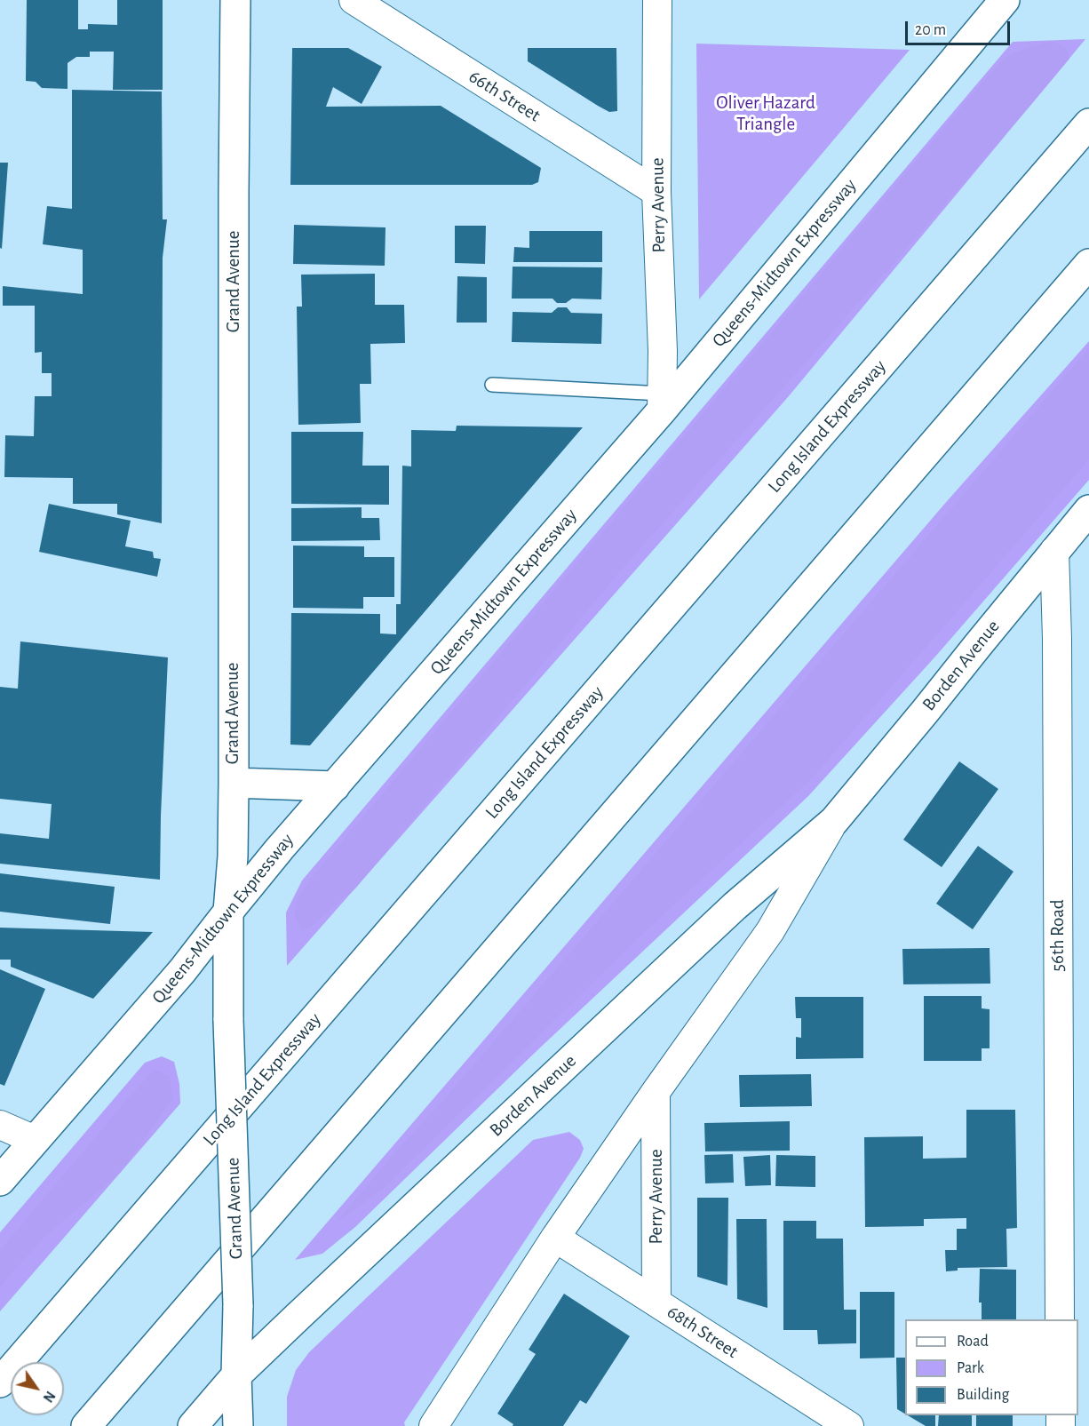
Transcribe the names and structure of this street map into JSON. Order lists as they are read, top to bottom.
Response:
{
  "streets": {
    "main road": [
      "Queens-Midtown Expressway",
      "Grand Avenue",
      "Long Island Expressway",
      "Borden Avenue"
    ],
    "street": [
      "66th Street",
      "Perry Avenue",
      "56th Road",
      "68th Street"
    ]
  },
  "crossings": [
    ["66th Street", "Perry Avenue"],
    ["Perry Avenue", "Queens-Midtown Expressway"],
    ["Perry Avenue", "Borden Avenue"],
    ["Perry Avenue", "68th Street"],
    ["Queens-Midtown Expressway", "Grand Avenue"],
    ["Grand Avenue", "Borden Avenue"],
    ["Borden Avenue", "56th Road"],
    ["Borden Avenue", "68th Street"]
  ],
  "parks": ["Oliver Hazard Triangle"],
  "legend": ["Road", "Park", "Building"],
  "scale_bar": "20 m",
  "north": "bottom right"
}
